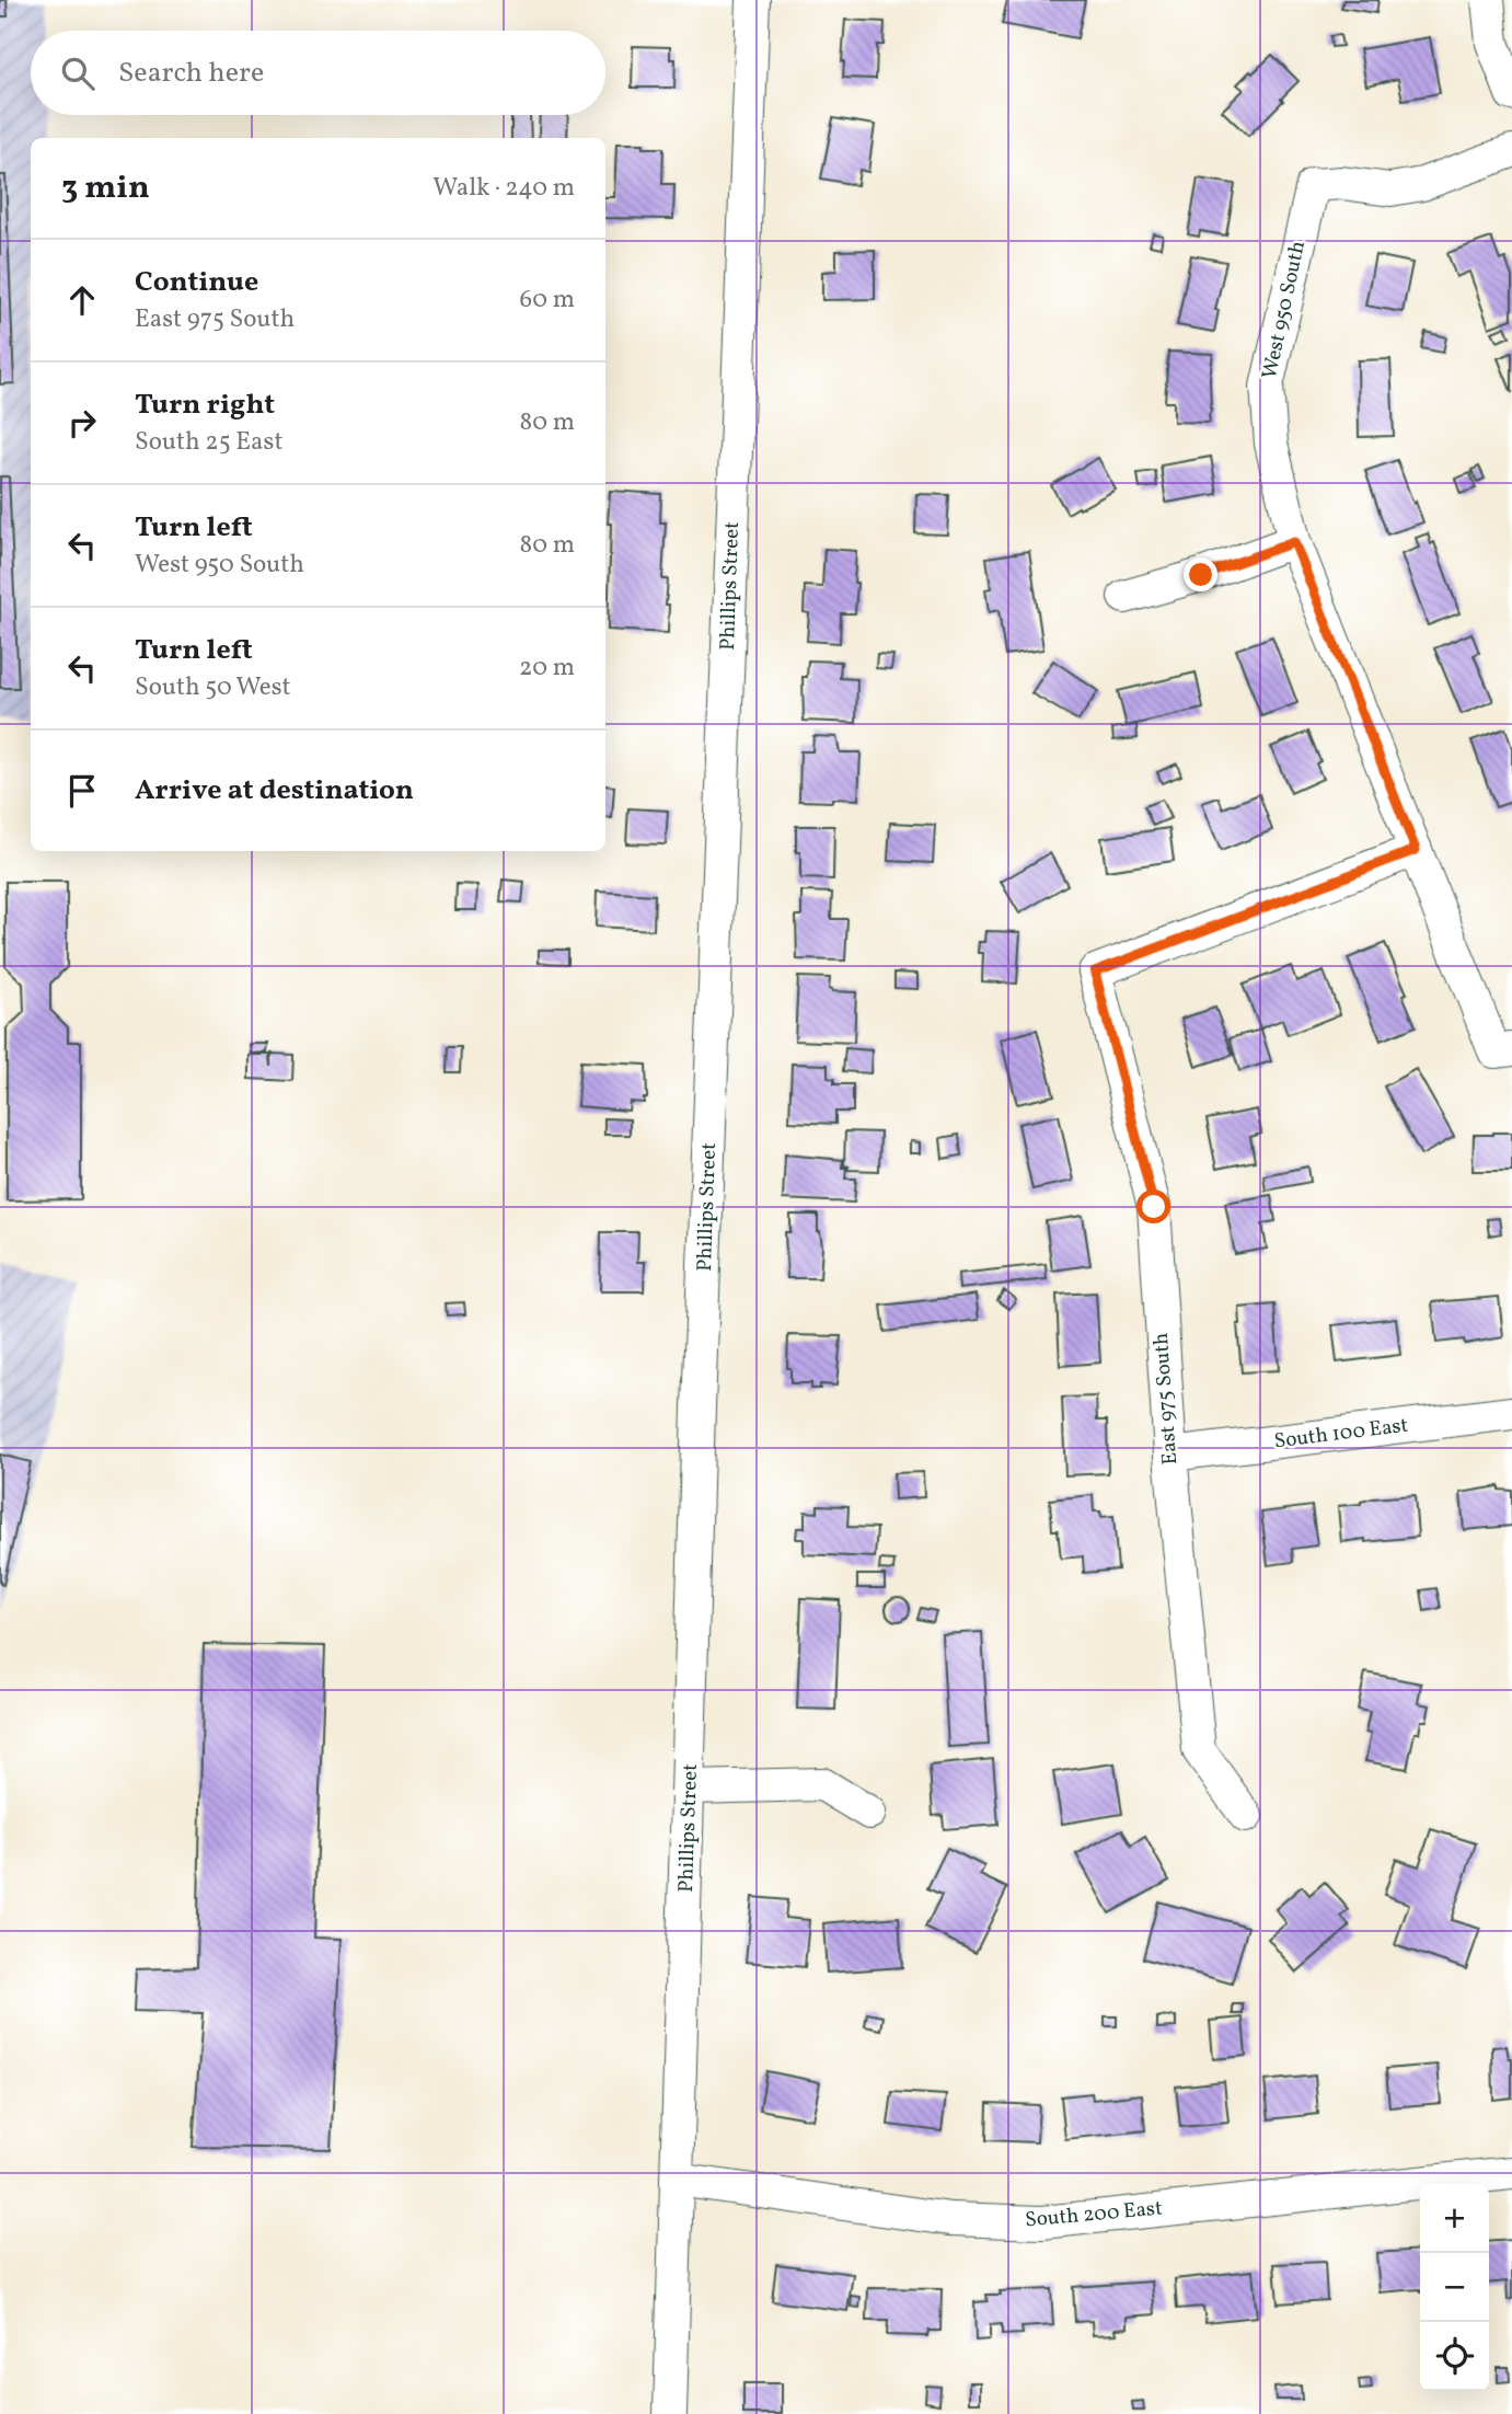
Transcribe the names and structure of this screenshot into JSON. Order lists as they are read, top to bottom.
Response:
{
  "streets": {
    "street": [
      "West 950 South",
      "Phillips Street",
      "East 975 South",
      "South 100 East",
      "South 200 East"
    ]
  },
  "crossings": [
    ["West 950 South", "East 975 South"],
    ["Phillips Street", "South 200 East"],
    ["East 975 South", "South 100 East"]
  ],
  "page": {
    "search": "Search here",
    "heading": ["3 min", "Walk · 240 m"],
    "list": [
      ["Continue", "East 975 South", "60 m"],
      ["Turn right", "South 25 East", "80 m"],
      ["Turn left", "West 950 South", "80 m"],
      ["Turn left", "South 50 West", "20 m"],
      "Arrive at destination"
    ],
    "map_buttons": ["+", "−"]
  }
}
